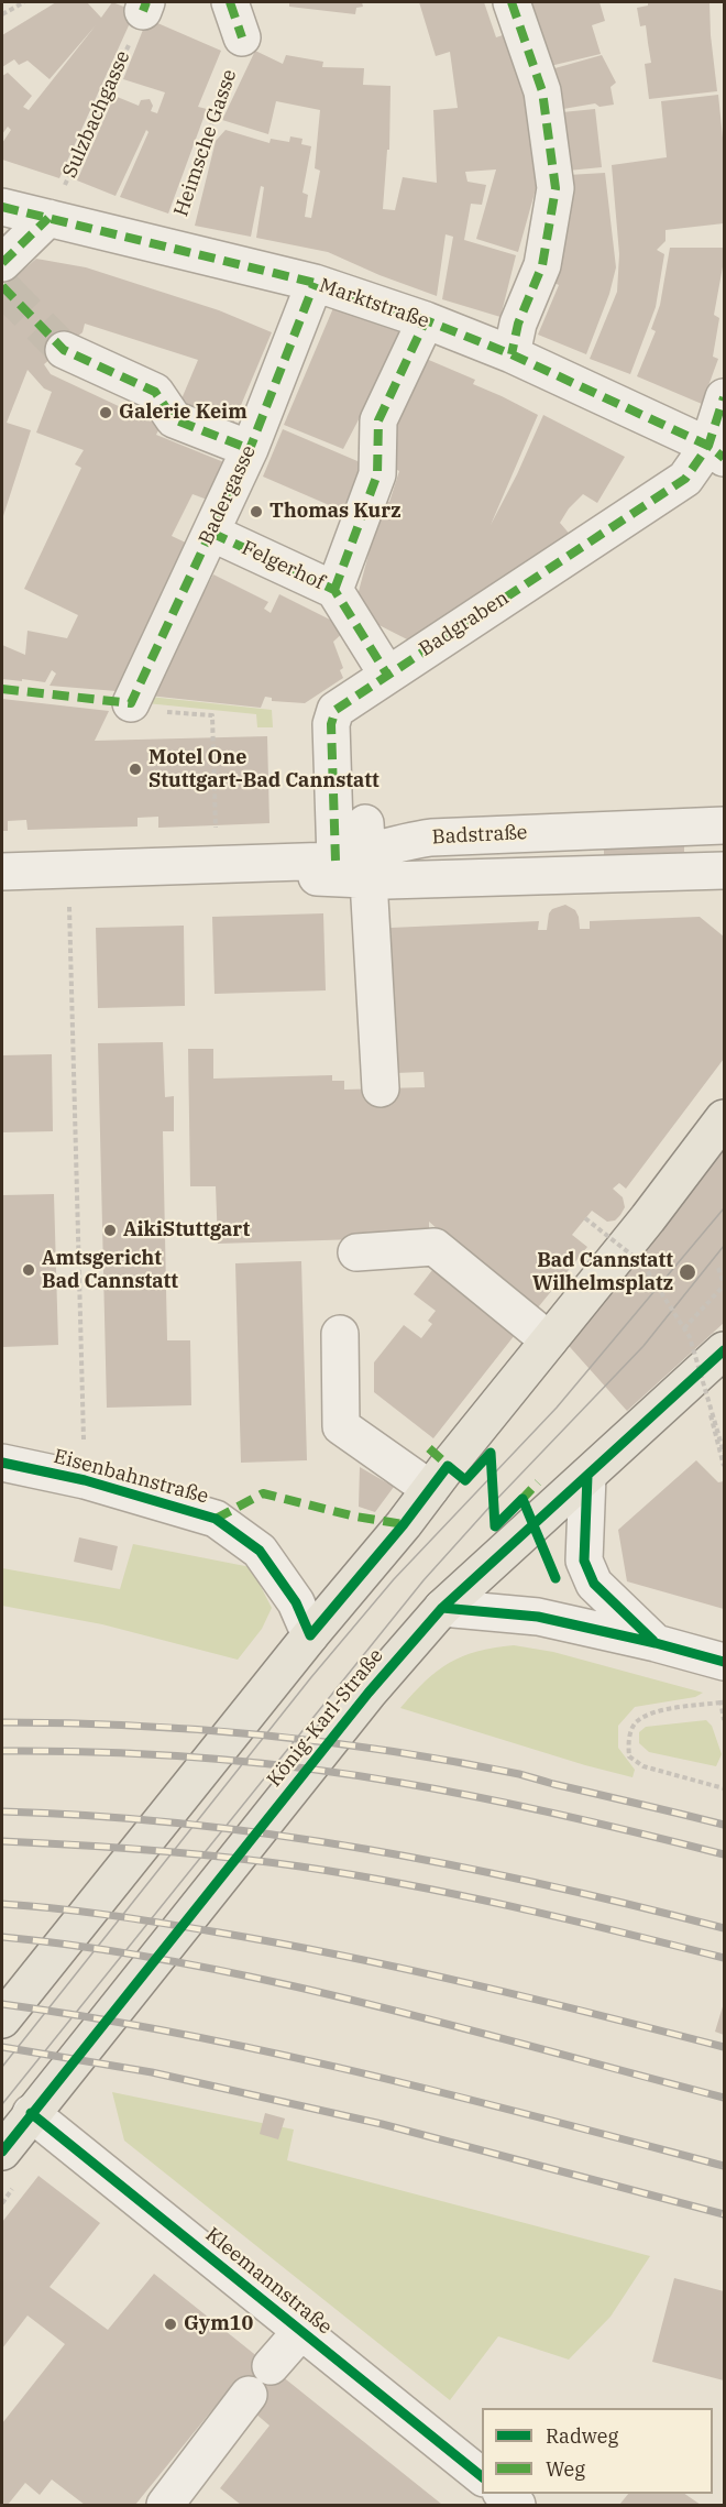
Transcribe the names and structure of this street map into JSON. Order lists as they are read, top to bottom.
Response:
{
  "streets": {
    "main road": ["König-Karl-Straße"],
    "street": [
      "Marktstraße",
      "Badergasse",
      "Felgerhof",
      "Badgraben",
      "Badstraße",
      "Eisenbahnstraße",
      "Kleemannstraße"
    ],
    "path": ["Sulzbachgasse", "Heimsche Gasse"]
  },
  "crossings": [
    ["Sulzbachgasse", "Marktstraße"],
    ["Heimsche Gasse", "Marktstraße"],
    ["Marktstraße", "Badergasse"],
    ["Marktstraße", "Badgraben"],
    ["Badergasse", "Felgerhof"],
    ["Felgerhof", "Badgraben"],
    ["Badgraben", "Badstraße"],
    ["König-Karl-Straße", "Kleemannstraße"]
  ],
  "places": [
    "Galerie Keim",
    "Thomas Kurz",
    "Motel One Stuttgart-Bad Cannstatt",
    "AikiStuttgart",
    "Amtsgericht Bad Cannstatt",
    "Bad Cannstatt Wilhelmsplatz",
    "Gym10"
  ],
  "legend": ["Radweg", "Weg"]
}
